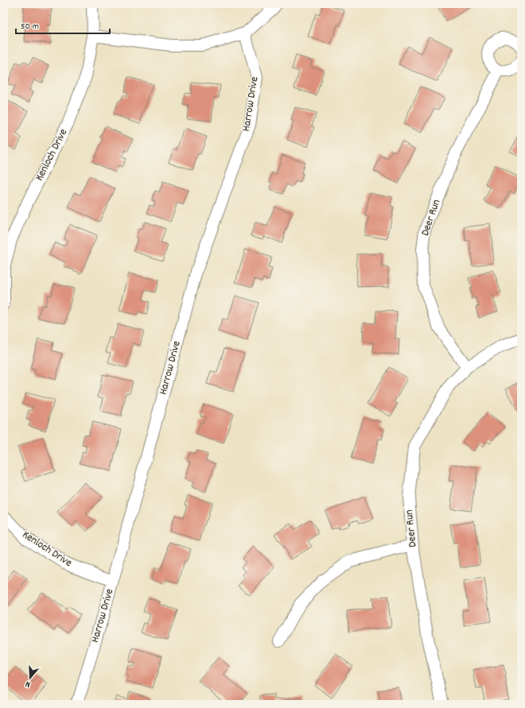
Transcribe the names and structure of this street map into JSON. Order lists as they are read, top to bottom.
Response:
{
  "streets": {
    "street": ["Harrow Drive", "Kenloch Drive", "Deer Run"]
  },
  "crossings": [
    ["Harrow Drive", "Kenloch Drive"]
  ],
  "scale_bar": "50 m",
  "north": "bottom"
}
